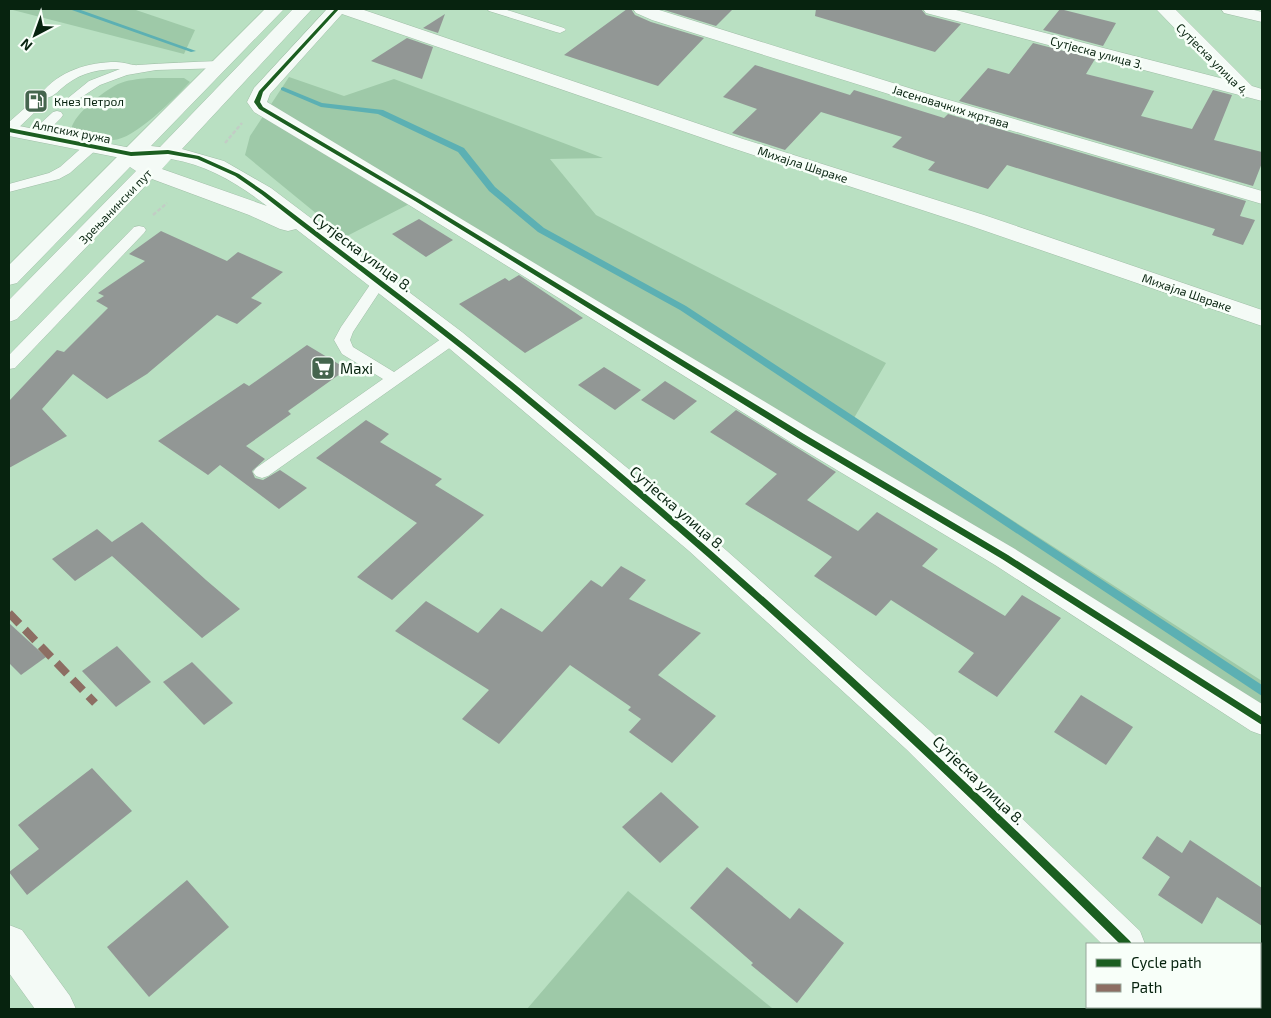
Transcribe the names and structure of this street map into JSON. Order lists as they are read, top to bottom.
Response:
{
  "streets": {
    "street": [
      "Сутјеска улица 3.",
      "Сутјеска улица 4.",
      "Јасеновачких жртава",
      "Алпских ружа",
      "Михајла Швраке",
      "Зрењанински пут",
      "Сутјеска улица 8."
    ]
  },
  "crossings": [
    ["Сутјеска улица 3.", "Сутјеска улица 4."],
    ["Алпских ружа", "Зрењанински пут"],
    ["Алпских ружа", "Сутјеска улица 8."],
    ["Зрењанински пут", "Сутјеска улица 8."]
  ],
  "places": {
    "fuel station": ["Кнез Петрол"],
    "supermarket": ["Maxi"]
  },
  "legend": ["Cycle path", "Path"],
  "north": "bottom left"
}
